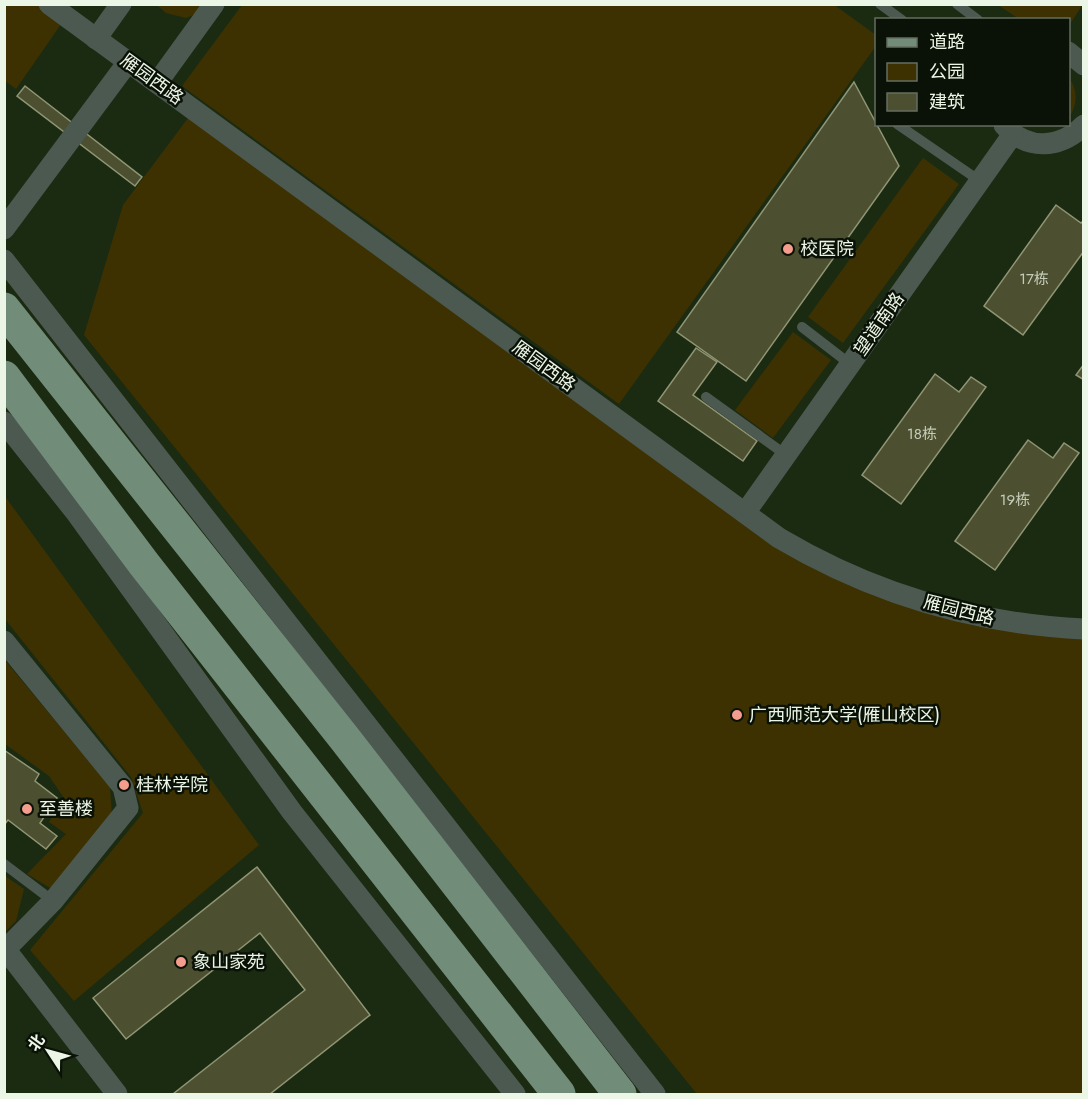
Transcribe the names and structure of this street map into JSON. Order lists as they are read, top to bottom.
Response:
{
  "streets": {
    "street": ["雁园西路", "望道南路"]
  },
  "crossings": [
    ["雁园西路", "望道南路"]
  ],
  "places": [
    "校医院",
    "广西师范大学(雁山校区)",
    "桂林学院",
    "至善楼",
    "象山家苑"
  ],
  "house_numbers": ["17栋", "18栋", "19栋"],
  "legend": ["道路", "公园", "建筑"],
  "north": "top left"
}
